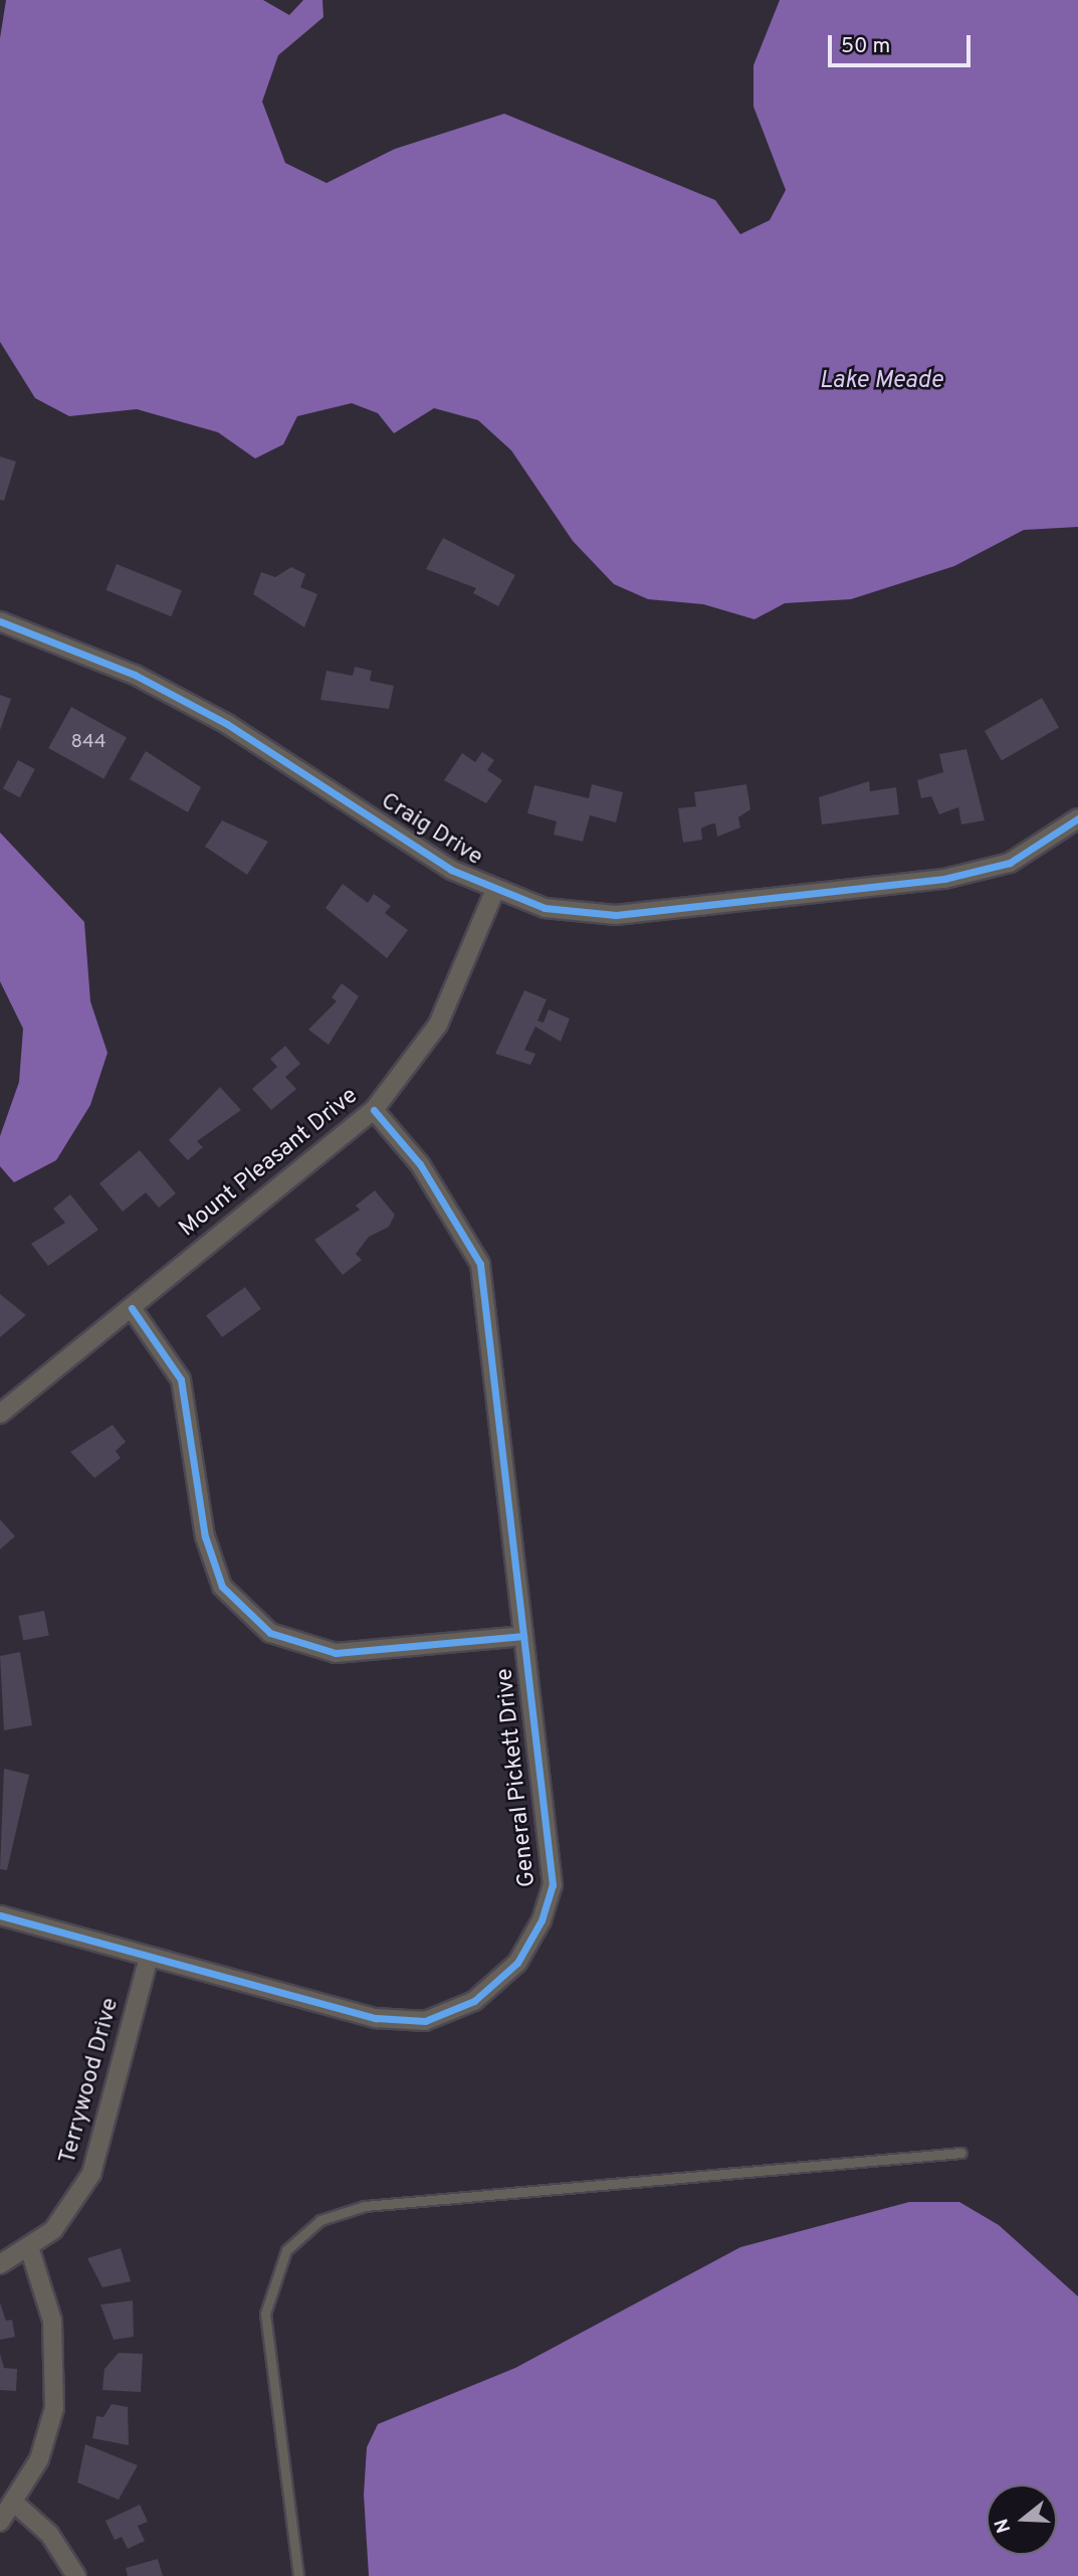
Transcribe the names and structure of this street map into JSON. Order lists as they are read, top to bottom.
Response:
{
  "streets": {
    "street": [
      "Craig Drive",
      "Mount Pleasant Drive",
      "General Pickett Drive",
      "Terrywood Drive"
    ]
  },
  "crossings": [
    ["Craig Drive", "Mount Pleasant Drive"],
    ["Mount Pleasant Drive", "General Pickett Drive"],
    ["General Pickett Drive", "Terrywood Drive"]
  ],
  "water": ["Lake Meade"],
  "house_numbers": ["844"],
  "scale_bar": "50 m",
  "north": "left"
}
